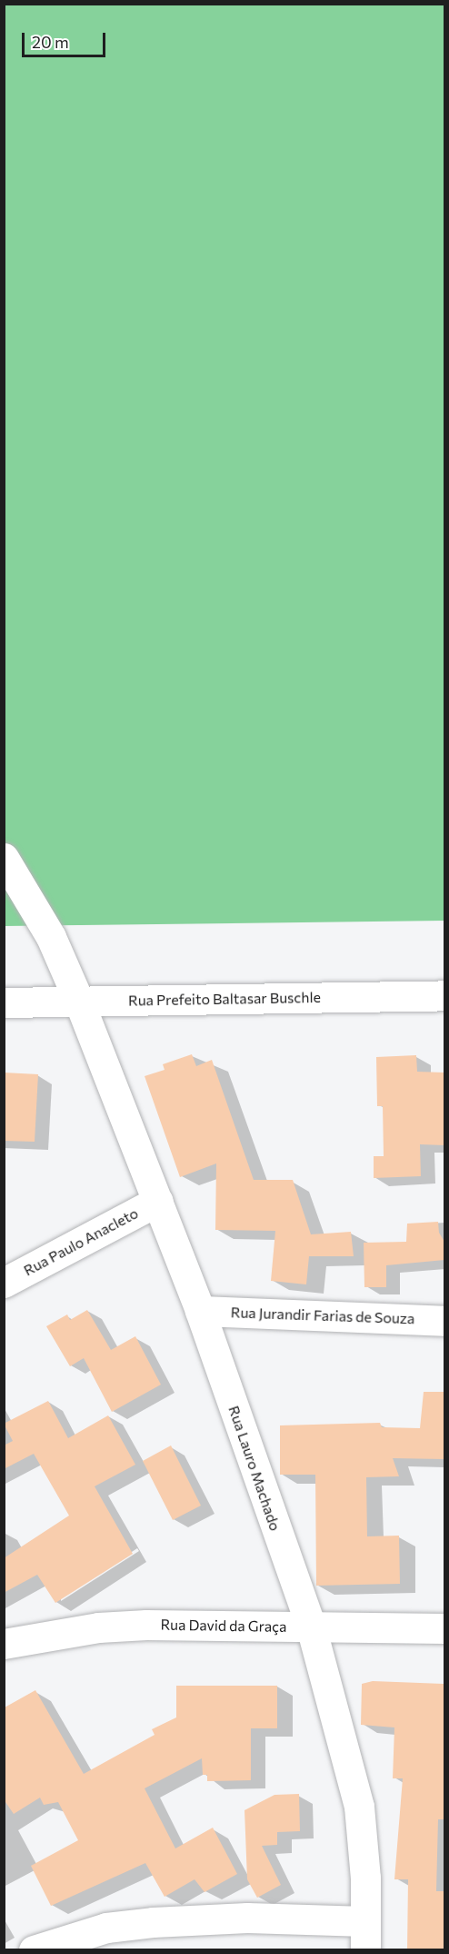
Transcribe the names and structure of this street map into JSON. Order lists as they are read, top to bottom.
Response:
{
  "streets": {
    "street": [
      "Rua Prefeito Baltasar Buschle",
      "Rua Paulo Anacleto",
      "Rua Jurandir Farias de Souza",
      "Rua Lauro Machado",
      "Rua David da Graça"
    ]
  },
  "crossings": [
    ["Rua Prefeito Baltasar Buschle", "Rua Lauro Machado"],
    ["Rua Paulo Anacleto", "Rua Lauro Machado"],
    ["Rua Jurandir Farias de Souza", "Rua Lauro Machado"],
    ["Rua Lauro Machado", "Rua David da Graça"]
  ],
  "scale_bar": "20 m"
}
